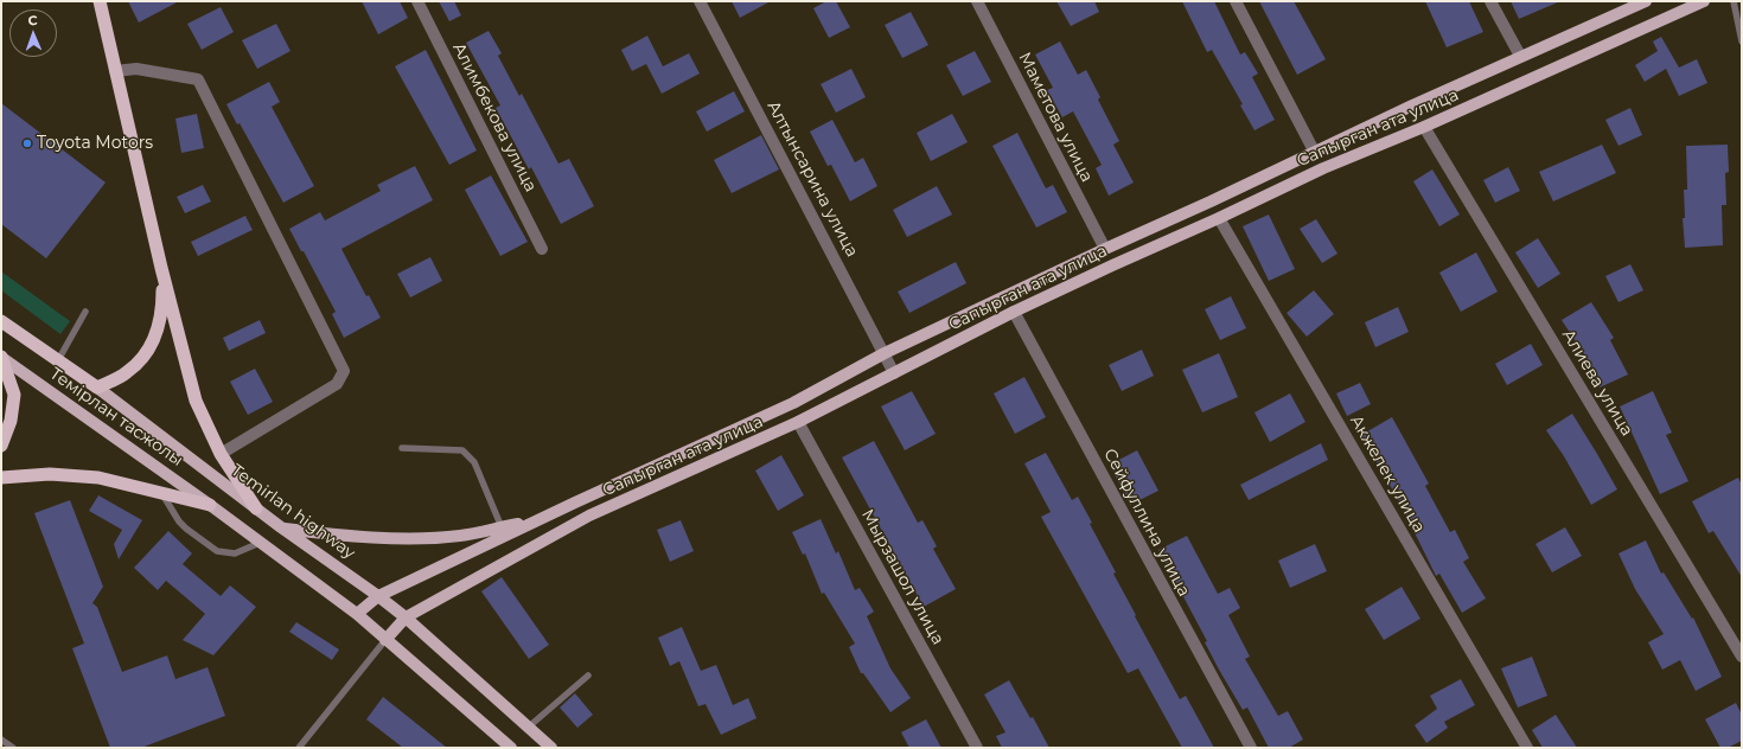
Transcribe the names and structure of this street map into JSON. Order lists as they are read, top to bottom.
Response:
{
  "streets": {
    "highway": ["Temirlan highway"],
    "main road": ["Сапырган ата улица", "Темірлан тасжолы"],
    "street": [
      "Алимбекова улица",
      "Маметова улица",
      "Алтынсарина улица",
      "Алиева улица",
      "Акжелек улица",
      "Сейфуллина улица",
      "Мырзашол улица"
    ]
  },
  "crossings": [
    ["Маметова улица", "Сапырган ата улица"],
    ["Сапырган ата улица", "Алтынсарина улица"],
    ["Сапырган ата улица", "Алиева улица"],
    ["Сапырган ата улица", "Акжелек улица"],
    ["Сапырган ата улица", "Temirlan highway"],
    ["Сапырган ата улица", "Сейфуллина улица"],
    ["Сапырган ата улица", "Мырзашол улица"]
  ],
  "places": ["Toyota Motors"],
  "north": "top"
}
